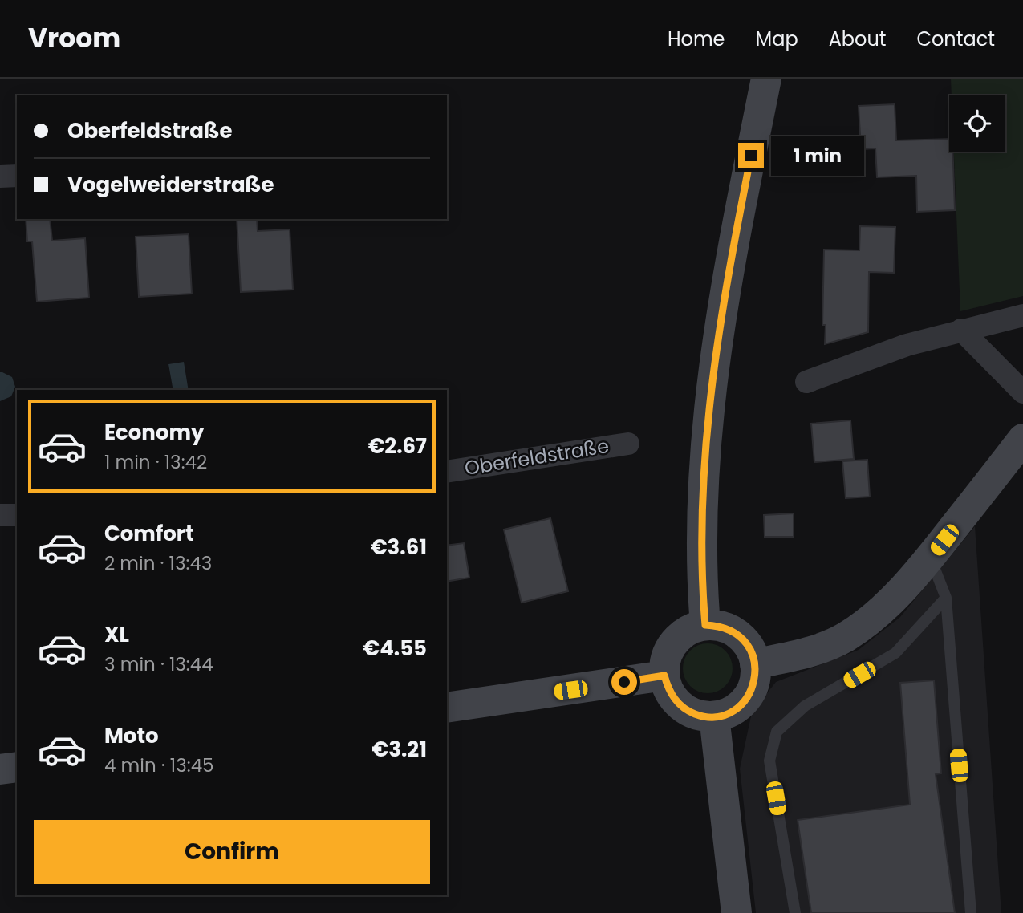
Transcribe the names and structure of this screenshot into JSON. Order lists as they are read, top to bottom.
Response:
{
  "streets": {
    "street": ["Oberfeldstraße"]
  },
  "page": {
    "header": "Vroom",
    "nav": [
      "Home",
      "Map",
      "About",
      "Contact"
    ],
    "banner": ["Oberfeldstraße", "Vogelweiderstraße"],
    "bubble": "1 min",
    "list": [
      {
        "name": "Economy",
        "note": "1 min · 13:42",
        "value": "€2.67"
      },
      {
        "name": "Comfort",
        "note": "2 min · 13:43",
        "value": "€3.61"
      },
      {
        "name": "XL",
        "note": "3 min · 13:44",
        "value": "€4.55"
      },
      {
        "name": "Moto",
        "note": "4 min · 13:45",
        "value": "€3.21"
      }
    ],
    "buttons": "Confirm"
  }
}
